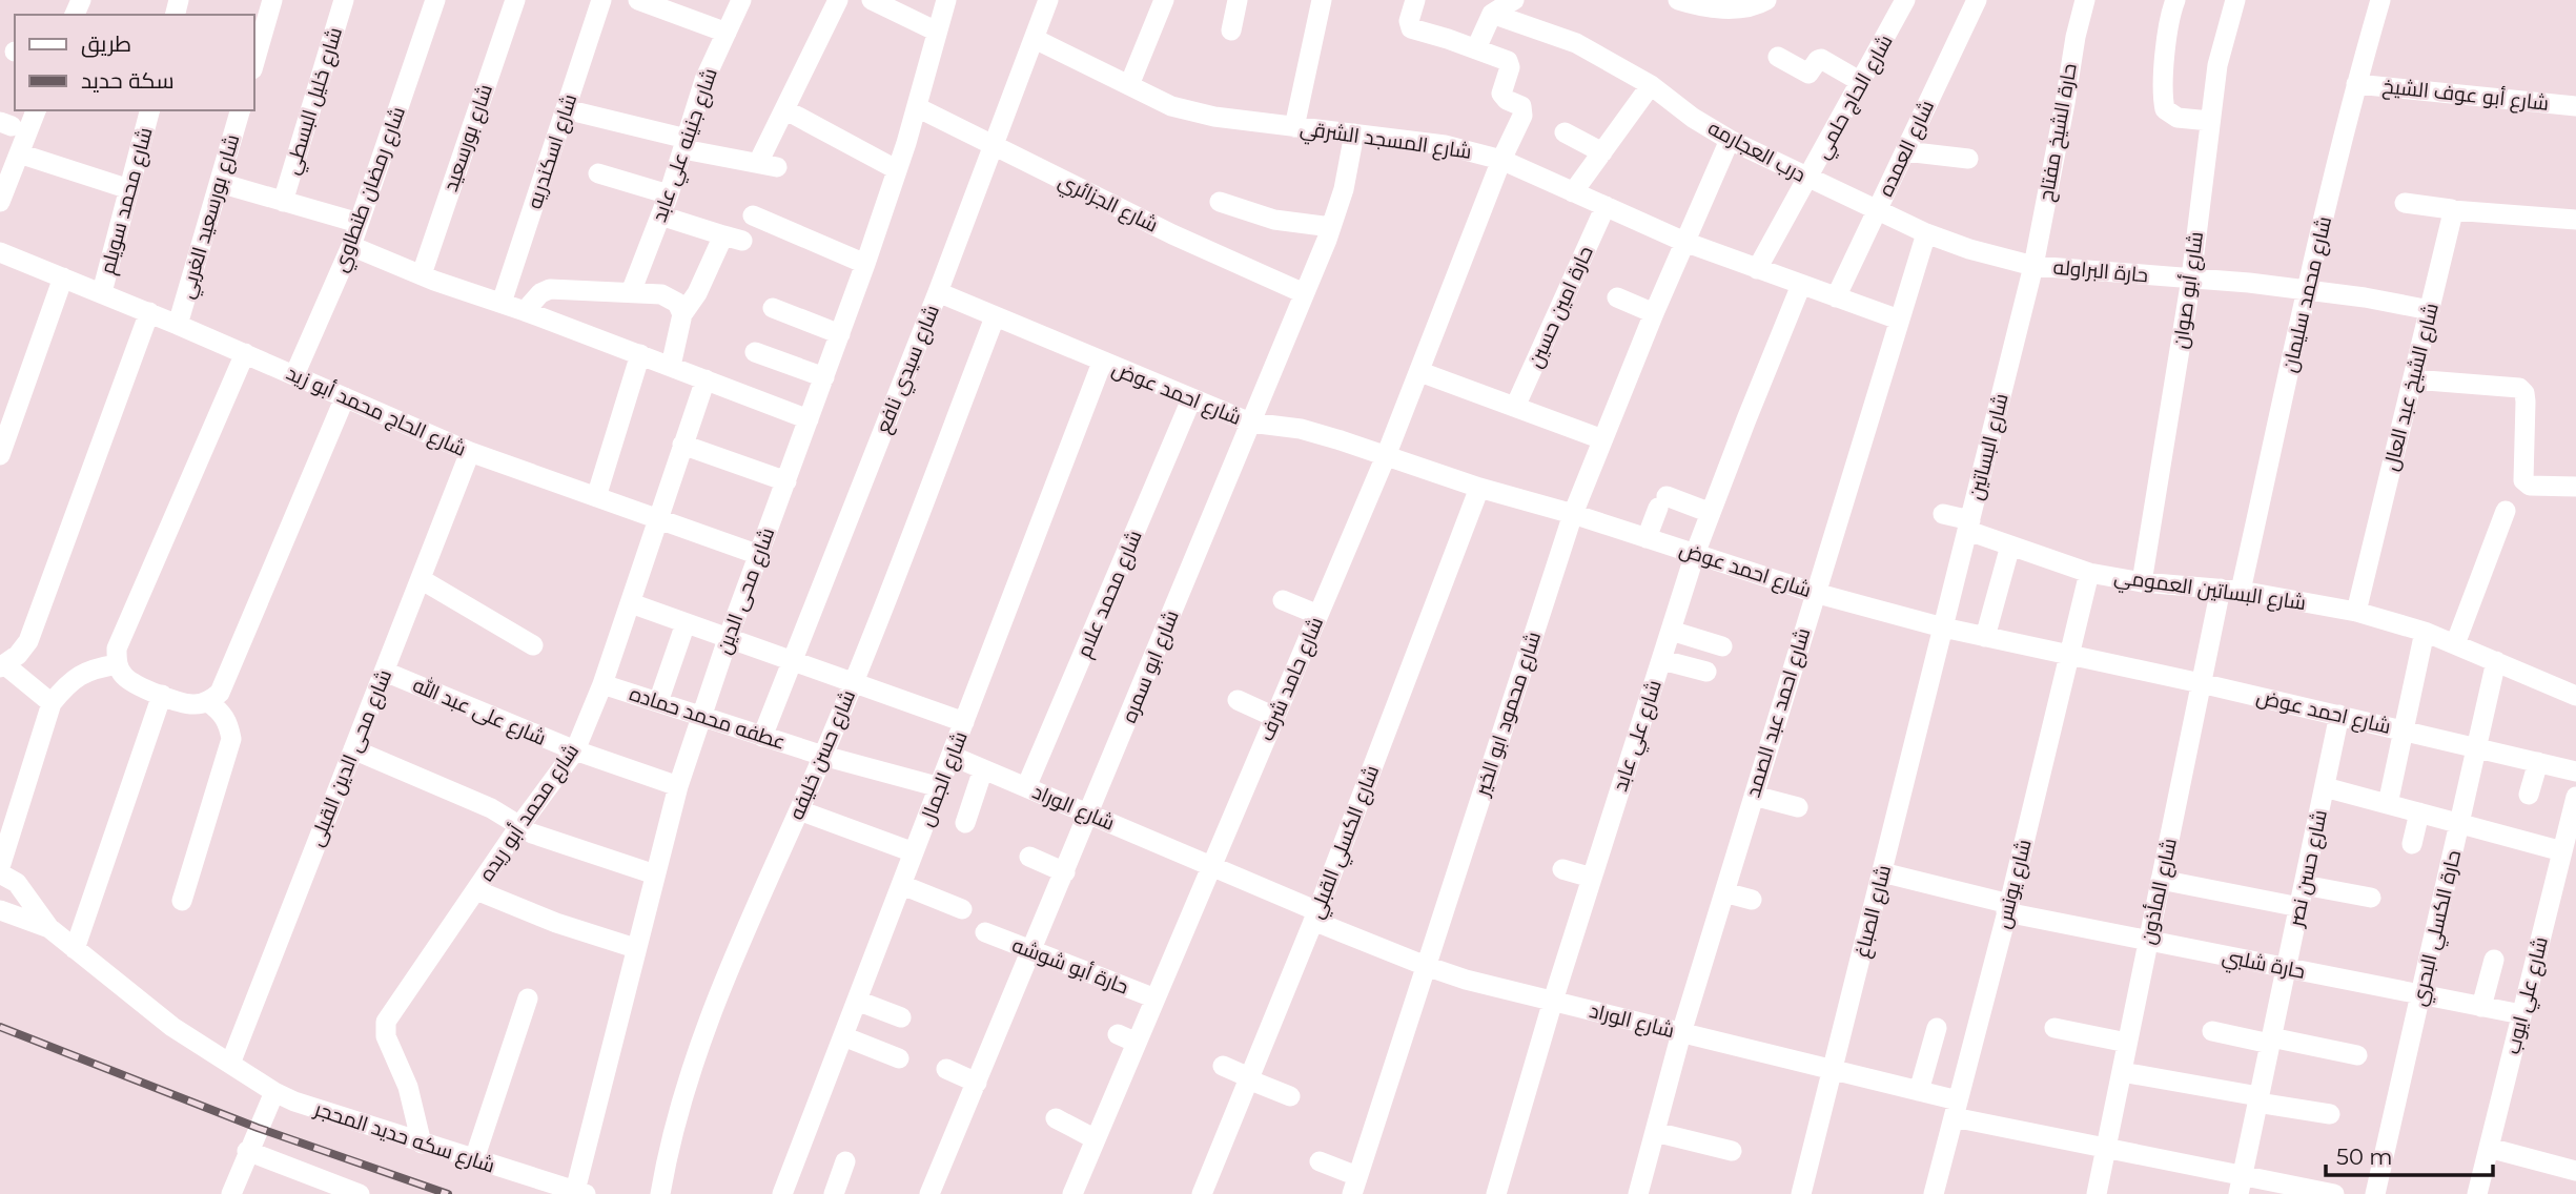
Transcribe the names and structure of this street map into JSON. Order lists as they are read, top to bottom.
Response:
{
  "streets": {
    "street": [
      "شارع أبو عوف الشيخ",
      "شارع الحاج حلمي",
      "شارع خليل البسطي",
      "حارة الشيخ مفتاح",
      "شارع بورسعيد",
      "شارع المسجد الشرقي",
      "شارع جنينه علي عابد",
      "شارع العمده",
      "شارع اسكندريه",
      "درب العجارمه",
      "شارع رمضان طنطاوي",
      "شارع محمد سويلم",
      "شارع الجزائري",
      "شارع بورسعيد الغربي",
      "حارة البراوله",
      "شارع أبو صوان",
      "شارع محمد سليمان",
      "حارة امين حسين",
      "شارع سيدي نافع",
      "شارع الشيخ عبد العال",
      "شارع احمد عوض",
      "شارع الحاج محمد أبو زيد",
      "شارع البساتين",
      "شارع البساتين العمومي",
      "شارع محى الدين",
      "شارع محمد علام",
      "شارع ابو سمره",
      "شارع حامد شرف",
      "شارع على عبد الله",
      "شارع احمد عبد الصمد",
      "شارع محمود ابو الخير",
      "عطفه محمد حماده",
      "شارع علي عابد",
      "شارع حسن خليفه",
      "شارع محى الدين القبلى",
      "شارع الجمال",
      "شارع الوراد",
      "شارع محمد أبو ريده",
      "شارع الكسلي القبلي",
      "شارع حسن نصر",
      "شارع يونس",
      "شارع المأذون",
      "شارع الصباغ",
      "حارة الكسلي البحري",
      "حارة شلبي",
      "حارة أبو شوشه",
      "شارع علي ايوب",
      "شارع سكه حديد المحجر"
    ]
  },
  "crossings": [
    ["شارع أبو عوف الشيخ", "شارع محمد سليمان"],
    ["شارع الحاج حلمي", "شارع المسجد الشرقي"],
    ["شارع الحاج حلمي", "درب العجارمه"],
    ["حارة الشيخ مفتاح", "درب العجارمه"],
    ["حارة الشيخ مفتاح", "حارة البراوله"],
    ["حارة الشيخ مفتاح", "شارع البساتين"],
    ["شارع المسجد الشرقي", "شارع العمده"],
    ["شارع المسجد الشرقي", "حارة امين حسين"],
    ["شارع المسجد الشرقي", "شارع سيدي نافع"],
    ["شارع المسجد الشرقي", "شارع ابو سمره"],
    ["شارع المسجد الشرقي", "شارع حامد شرف"],
    ["شارع المسجد الشرقي", "شارع احمد عبد الصمد"],
    ["شارع المسجد الشرقي", "شارع محمود ابو الخير"],
    ["شارع المسجد الشرقي", "شارع علي عابد"],
    ["شارع العمده", "درب العجارمه"],
    ["درب العجارمه", "حارة البراوله"],
    ["درب العجارمه", "شارع البساتين"],
    ["درب العجارمه", "شارع احمد عبد الصمد"],
    ["درب العجارمه", "شارع محمود ابو الخير"],
    ["شارع رمضان طنطاوي", "شارع الحاج محمد أبو زيد"],
    ["شارع محمد سويلم", "شارع الحاج محمد أبو زيد"],
    ["شارع الجزائري", "شارع سيدي نافع"],
    ["شارع الجزائري", "شارع محى الدين"],
    ["شارع الجزائري", "شارع ابو سمره"],
    ["شارع بورسعيد الغربي", "شارع الحاج محمد أبو زيد"],
    ["حارة البراوله", "شارع أبو صوان"],
    ["حارة البراوله", "شارع محمد سليمان"],
    ["حارة البراوله", "شارع الشيخ عبد العال"],
    ["حارة البراوله", "شارع البساتين"],
    ["شارع أبو صوان", "شارع البساتين العمومي"],
    ["شارع محمد سليمان", "شارع البساتين العمومي"],
    ["شارع محمد سليمان", "شارع المأذون"],
    ["شارع سيدي نافع", "شارع احمد عوض"],
    ["شارع سيدي نافع", "عطفه محمد حماده"],
    ["شارع الشيخ عبد العال", "شارع البساتين العمومي"],
    ["شارع احمد عوض", "شارع البساتين"],
    ["شارع احمد عوض", "شارع محمد علام"],
    ["شارع احمد عوض", "شارع ابو سمره"],
    ["شارع احمد عوض", "شارع حامد شرف"],
    ["شارع احمد عوض", "شارع احمد عبد الصمد"],
    ["شارع احمد عوض", "شارع محمود ابو الخير"],
    ["شارع احمد عوض", "شارع علي عابد"],
    ["شارع احمد عوض", "شارع حسن خليفه"],
    ["شارع احمد عوض", "شارع الجمال"],
    ["شارع احمد عوض", "شارع الكسلي القبلي"],
    ["شارع احمد عوض", "شارع حسن نصر"],
    ["شارع احمد عوض", "شارع يونس"],
    ["شارع احمد عوض", "شارع المأذون"],
    ["شارع احمد عوض", "شارع الصباغ"],
    ["شارع احمد عوض", "حارة الكسلي البحري"],
    ["شارع الحاج محمد أبو زيد", "شارع محى الدين"],
    ["شارع الحاج محمد أبو زيد", "شارع محى الدين القبلى"],
    ["شارع الحاج محمد أبو زيد", "شارع محمد أبو ريده"],
    ["شارع البساتين", "شارع البساتين العمومي"],
    ["شارع البساتين", "شارع الصباغ"],
    ["شارع البساتين العمومي", "شارع يونس"],
    ["شارع البساتين العمومي", "شارع المأذون"],
    ["شارع البساتين العمومي", "حارة الكسلي البحري"],
    ["شارع محى الدين", "شارع على عبد الله"],
    ["شارع محى الدين", "عطفه محمد حماده"],
    ["شارع محى الدين", "شارع سكه حديد المحجر"],
    ["شارع محمد علام", "شارع الوراد"],
    ["شارع ابو سمره", "شارع الوراد"],
    ["شارع ابو سمره", "حارة أبو شوشه"],
    ["شارع حامد شرف", "شارع الوراد"],
    ["شارع حامد شرف", "حارة أبو شوشه"],
    ["شارع على عبد الله", "شارع محى الدين القبلى"],
    ["شارع على عبد الله", "شارع محمد أبو ريده"],
    ["شارع احمد عبد الصمد", "شارع الوراد"],
    ["شارع محمود ابو الخير", "شارع الوراد"],
    ["عطفه محمد حماده", "شارع حسن خليفه"],
    ["عطفه محمد حماده", "شارع الجمال"],
    ["عطفه محمد حماده", "شارع محمد أبو ريده"],
    ["شارع علي عابد", "شارع الوراد"],
    ["شارع محى الدين القبلى", "شارع سكه حديد المحجر"],
    ["شارع الجمال", "شارع الوراد"],
    ["شارع الوراد", "شارع الكسلي القبلي"],
    ["شارع الوراد", "شارع حسن نصر"],
    ["شارع الوراد", "شارع يونس"],
    ["شارع الوراد", "شارع المأذون"],
    ["شارع الوراد", "شارع الصباغ"],
    ["شارع محمد أبو ريده", "شارع سكه حديد المحجر"],
    ["شارع حسن نصر", "حارة شلبي"],
    ["شارع يونس", "حارة شلبي"],
    ["شارع المأذون", "حارة شلبي"],
    ["شارع الصباغ", "حارة شلبي"],
    ["حارة الكسلي البحري", "حارة شلبي"],
    ["حارة شلبي", "شارع علي ايوب"]
  ],
  "legend": ["طريق", "سكة حديد"],
  "scale_bar": "50 m"
}
